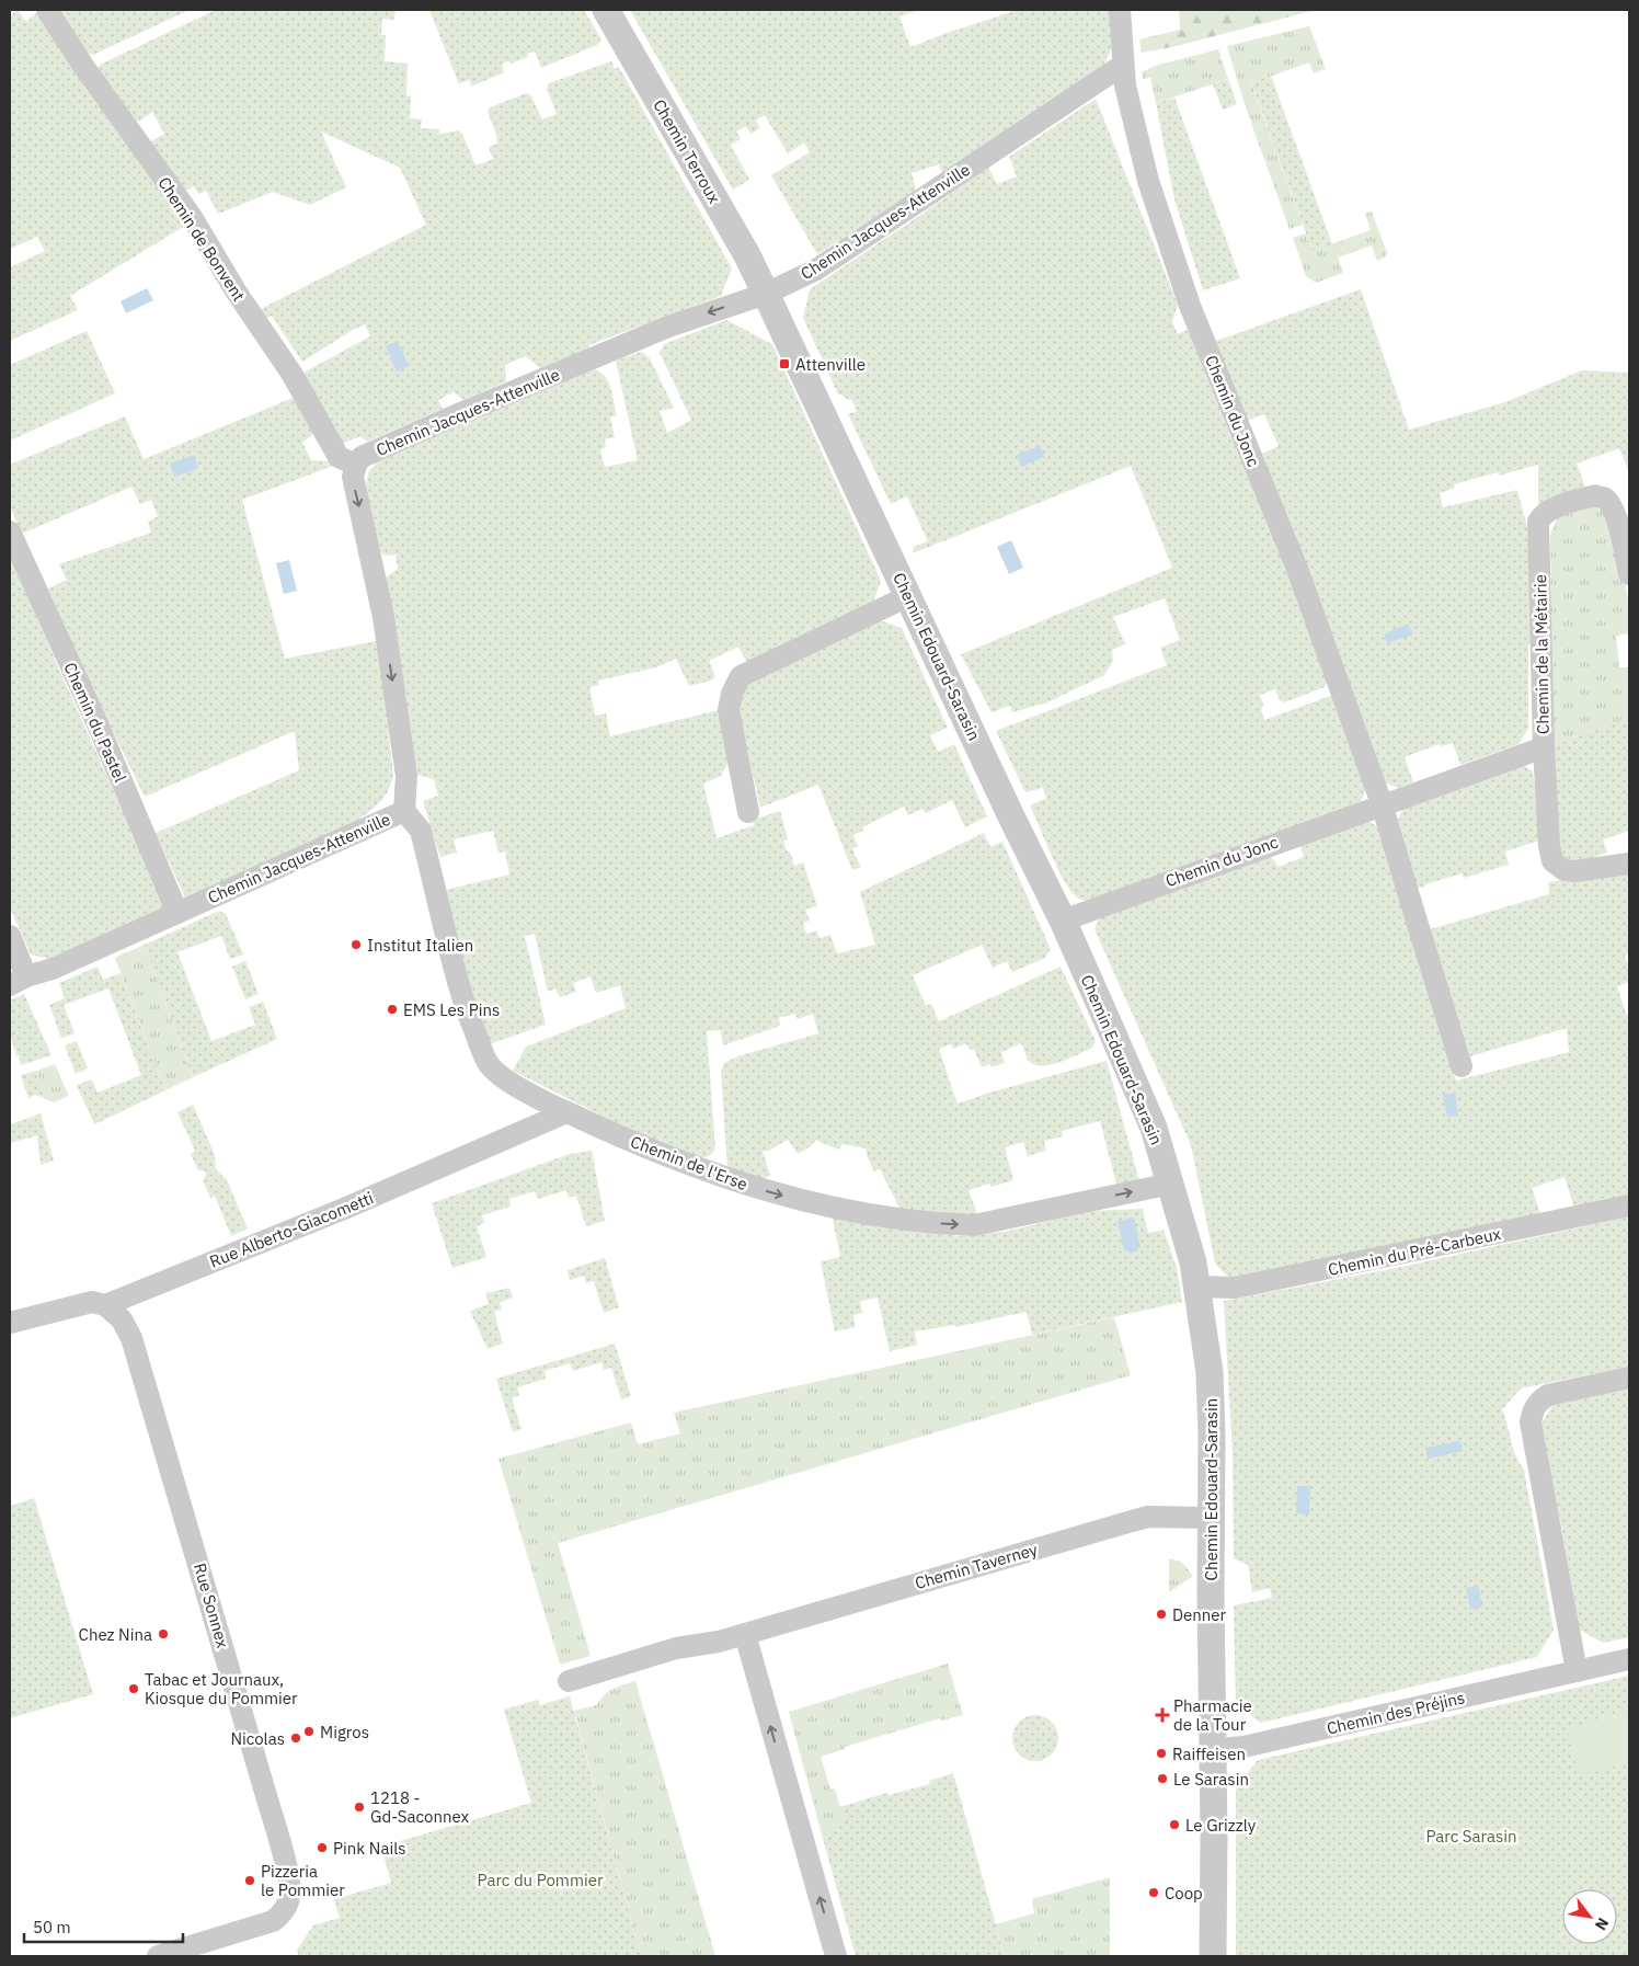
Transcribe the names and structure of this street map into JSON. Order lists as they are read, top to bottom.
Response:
{
  "streets": {
    "street": [
      "Chemin Terroux",
      "Chemin Jacques-Attenville",
      "Chemin de Bonvent",
      "Chemin du Jonc",
      "Chemin de la Métairie",
      "Chemin Edouard-Sarasin",
      "Chemin du Pastel",
      "Chemin de l'Erse",
      "Rue Alberto-Giacometti",
      "Chemin du Pré-Carbeux",
      "Chemin Taverney",
      "Rue Sonnex",
      "Chemin des Préjins"
    ]
  },
  "crossings": [
    ["Chemin Terroux", "Chemin Jacques-Attenville"],
    ["Chemin Terroux", "Chemin Edouard-Sarasin"],
    ["Chemin Jacques-Attenville", "Chemin de Bonvent"],
    ["Chemin Jacques-Attenville", "Chemin du Jonc"],
    ["Chemin Jacques-Attenville", "Chemin Edouard-Sarasin"],
    ["Chemin Jacques-Attenville", "Chemin du Pastel"],
    ["Chemin Jacques-Attenville", "Chemin de l'Erse"],
    ["Chemin du Jonc", "Chemin de la Métairie"],
    ["Chemin du Jonc", "Chemin Edouard-Sarasin"],
    ["Chemin Edouard-Sarasin", "Chemin de l'Erse"],
    ["Chemin Edouard-Sarasin", "Chemin du Pré-Carbeux"],
    ["Chemin Edouard-Sarasin", "Chemin Taverney"],
    ["Chemin Edouard-Sarasin", "Chemin des Préjins"],
    ["Chemin de l'Erse", "Rue Alberto-Giacometti"],
    ["Rue Alberto-Giacometti", "Rue Sonnex"]
  ],
  "one_way": ["Chemin de l'Erse"],
  "parks": ["Parc Sarasin", "Parc du Pommier"],
  "places": {
    "transit": ["Attenville"],
    "other": [
      "Institut Italien",
      "EMS Les Pins",
      "Denner",
      "Chez Nina",
      "Tabac et Journaux, Kiosque du Pommier",
      "Migros",
      "Nicolas",
      "Raiffeisen",
      "Le Sarasin",
      "1218 - Gd-Saconnex",
      "Le Grizzly",
      "Pink Nails",
      "Pizzeria le Pommier",
      "Coop"
    ],
    "health": ["Pharmacie de la Tour"]
  },
  "scale_bar": "50 m",
  "north": "bottom right"
}
